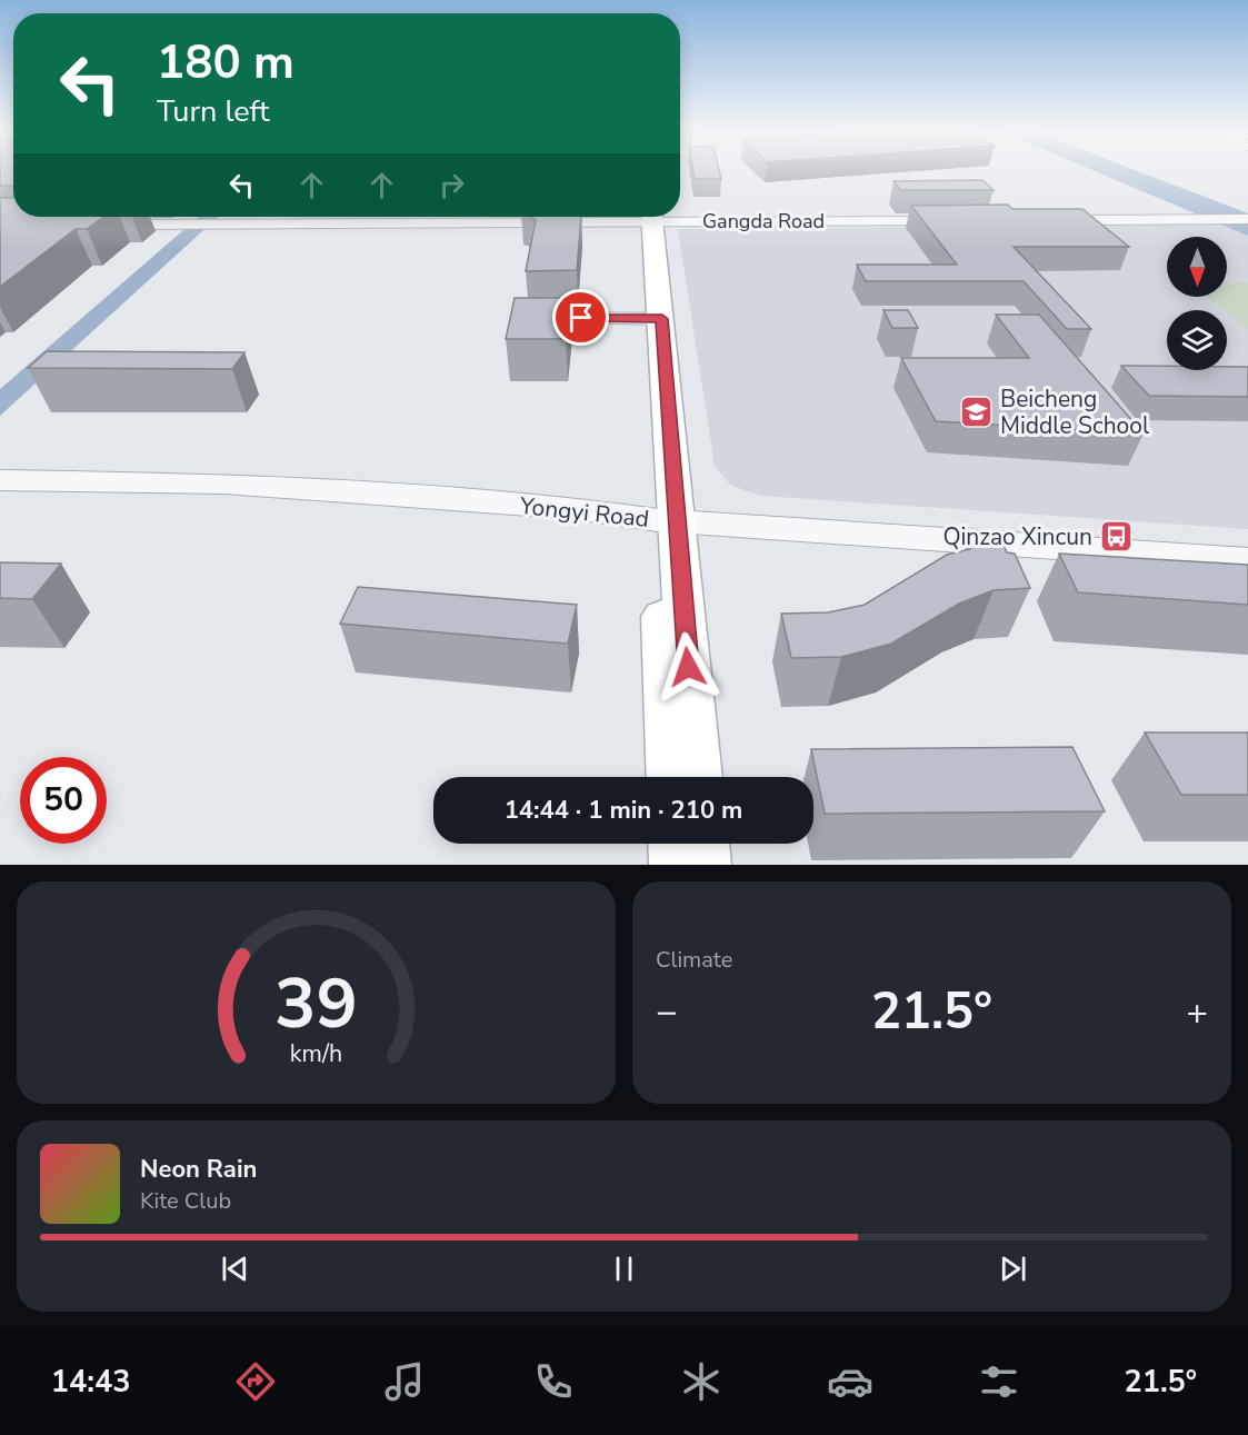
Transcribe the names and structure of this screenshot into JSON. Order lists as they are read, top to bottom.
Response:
{
  "streets": {
    "street": ["Gangda Road", "Yongyi Road"]
  },
  "places": {
    "school or university": ["Beicheng Middle School"],
    "bus stop": ["Qinzao Xincun"]
  },
  "north": "bottom",
  "page": {
    "turn": ["180 m", "Turn left"],
    "limit": "50",
    "trip": "14:44 · 1 min · 210 m",
    "tile": "Climate",
    "heat": ["−", "21.5°", "+"],
    "song": ["Neon Rain", "Kite Club"],
    "tabs": ["14:43", "21.5°"],
    "gauge": ["39", "km/h"]
  }
}
